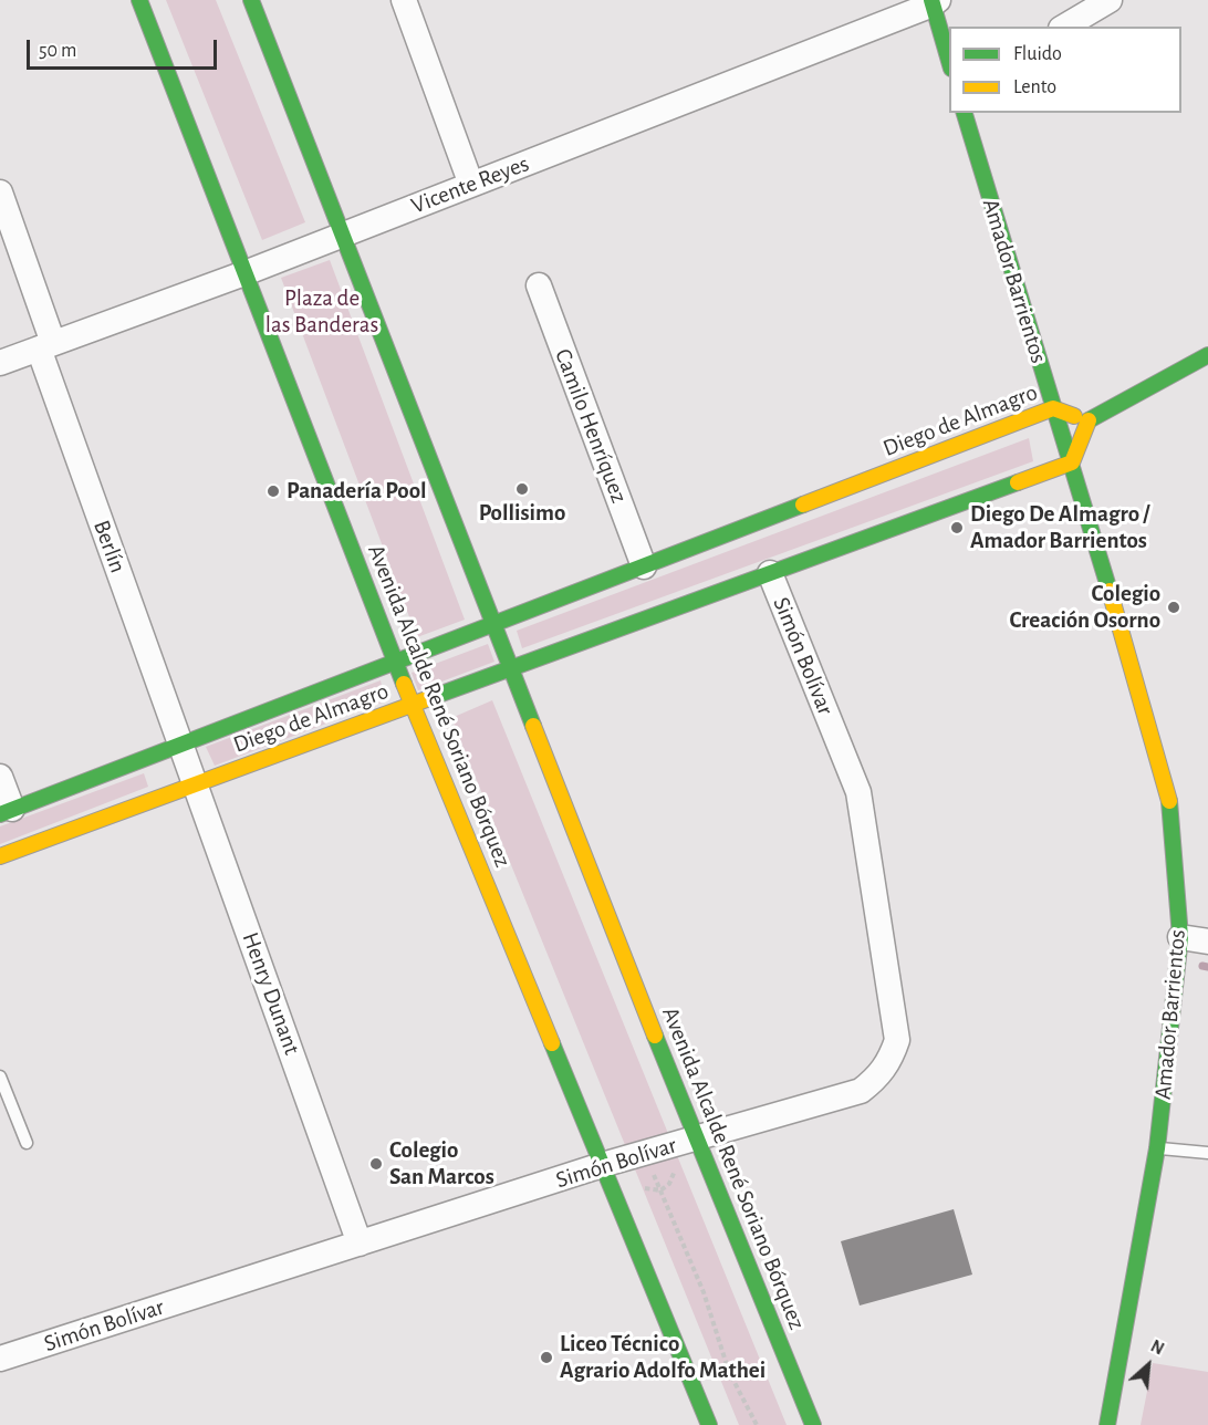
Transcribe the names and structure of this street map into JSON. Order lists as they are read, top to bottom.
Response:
{
  "streets": {
    "main road": ["Amador Barrientos", "Diego de Almagro", "Avenida Alcalde René Soriano Bórquez"],
    "street": [
      "Vicente Reyes",
      "Camilo Henríquez",
      "Berlín",
      "Simón Bolívar",
      "Henry Dunant"
    ]
  },
  "crossings": [
    ["Vicente Reyes", "Berlín"],
    ["Vicente Reyes", "Avenida Alcalde René Soriano Bórquez"],
    ["Amador Barrientos", "Diego de Almagro"],
    ["Diego de Almagro", "Camilo Henríquez"],
    ["Diego de Almagro", "Berlín"],
    ["Diego de Almagro", "Simón Bolívar"],
    ["Diego de Almagro", "Avenida Alcalde René Soriano Bórquez"],
    ["Diego de Almagro", "Henry Dunant"],
    ["Berlín", "Henry Dunant"],
    ["Simón Bolívar", "Avenida Alcalde René Soriano Bórquez"],
    ["Simón Bolívar", "Henry Dunant"]
  ],
  "parks": ["Plaza de las Banderas"],
  "places": [
    "Pollisimo",
    "Panadería Pool",
    "Diego De Almagro / Amador Barrientos",
    "Colegio Creación Osorno",
    "Colegio San Marcos",
    "Liceo Técnico Agrario Adolfo Mathei"
  ],
  "legend": ["Fluido", "Lento"],
  "scale_bar": "50 m",
  "north": "top right"
}
